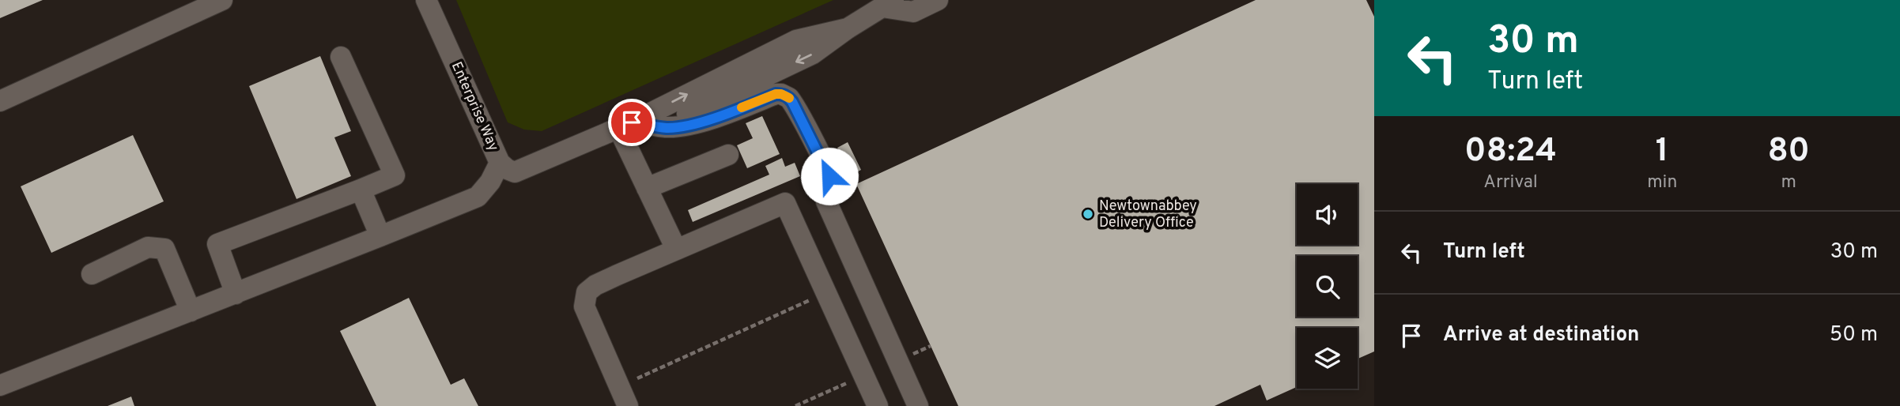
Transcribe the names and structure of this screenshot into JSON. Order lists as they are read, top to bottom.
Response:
{
  "streets": {
    "street": ["Enterprise Way"]
  },
  "places": ["Newtownabbey Delivery Office"],
  "page": {
    "turn": ["30 m", "Turn left"],
    "eta": [
      "08:24",
      "Arrival",
      "1",
      "min",
      "80",
      "m"
    ],
    "list": [
      {
        "name": "Turn left",
        "value": "30 m"
      },
      {
        "name": "Arrive at destination",
        "value": "50 m"
      }
    ]
  }
}
